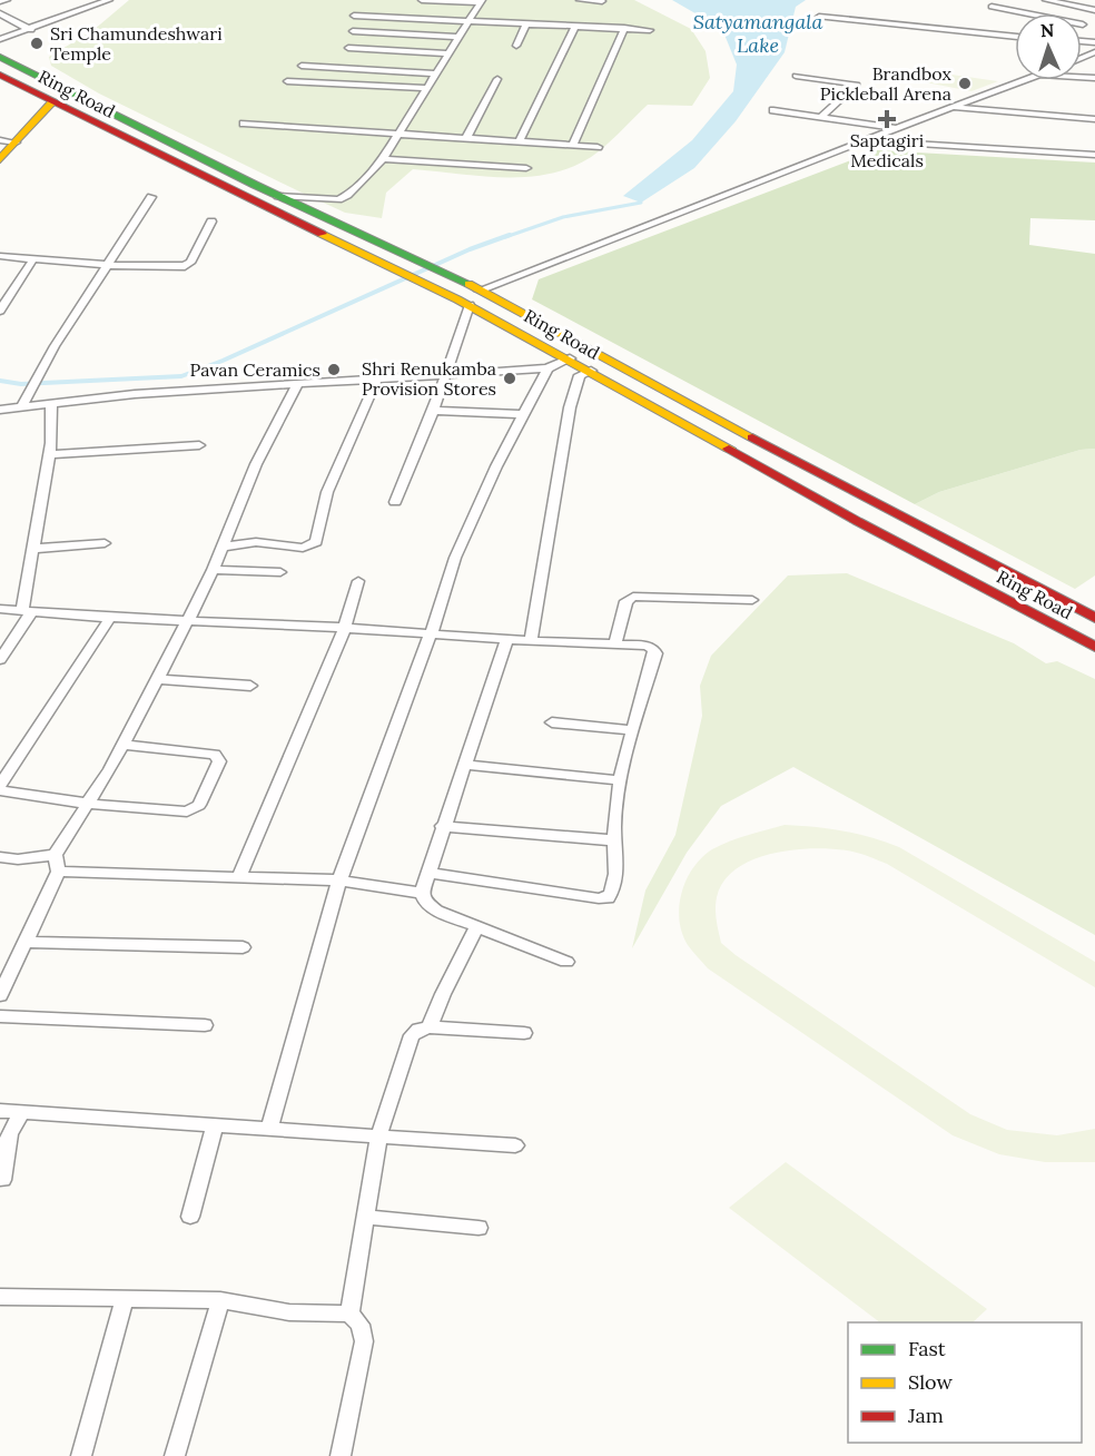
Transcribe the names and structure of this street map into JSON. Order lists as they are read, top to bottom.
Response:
{
  "streets": {
    "main road": ["Ring Road"]
  },
  "water": ["Satyamangala Lake"],
  "places": {
    "other": [
      "Sri Chamundeshwari Temple",
      "Brandbox Pickleball Arena",
      "Pavan Ceramics",
      "Shri Renukamba Provision Stores"
    ],
    "health": ["Saptagiri Medicals"]
  },
  "legend": ["Fast", "Slow", "Jam"],
  "north": "top"
}
